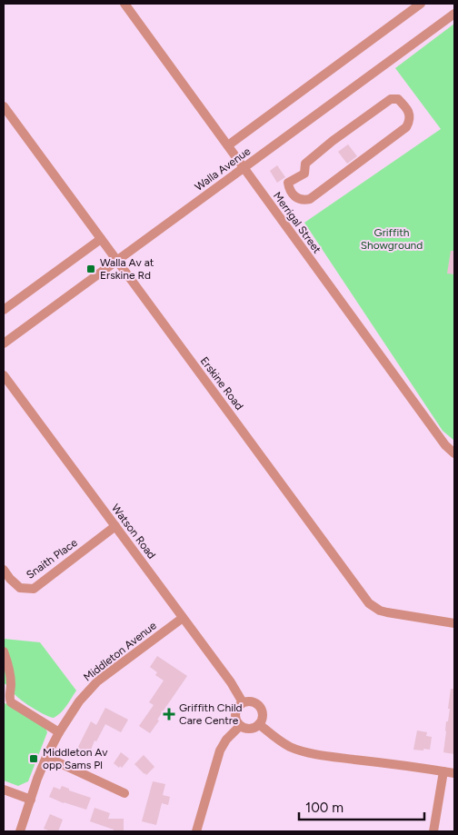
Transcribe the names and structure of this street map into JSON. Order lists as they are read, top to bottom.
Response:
{
  "streets": {
    "street": [
      "Walla Avenue",
      "Merrigal Street",
      "Erskine Road",
      "Watson Road",
      "Snaith Place",
      "Middleton Avenue"
    ]
  },
  "crossings": [
    ["Walla Avenue", "Merrigal Street"],
    ["Walla Avenue", "Erskine Road"],
    ["Watson Road", "Snaith Place"],
    ["Watson Road", "Middleton Avenue"]
  ],
  "parks": ["Griffith Showground"],
  "places": {
    "transit": ["Walla Av at Erskine Rd", "Middleton Av opp Sams Pl"],
    "health": ["Griffith Child Care Centre"]
  },
  "scale_bar": "100 m"
}
